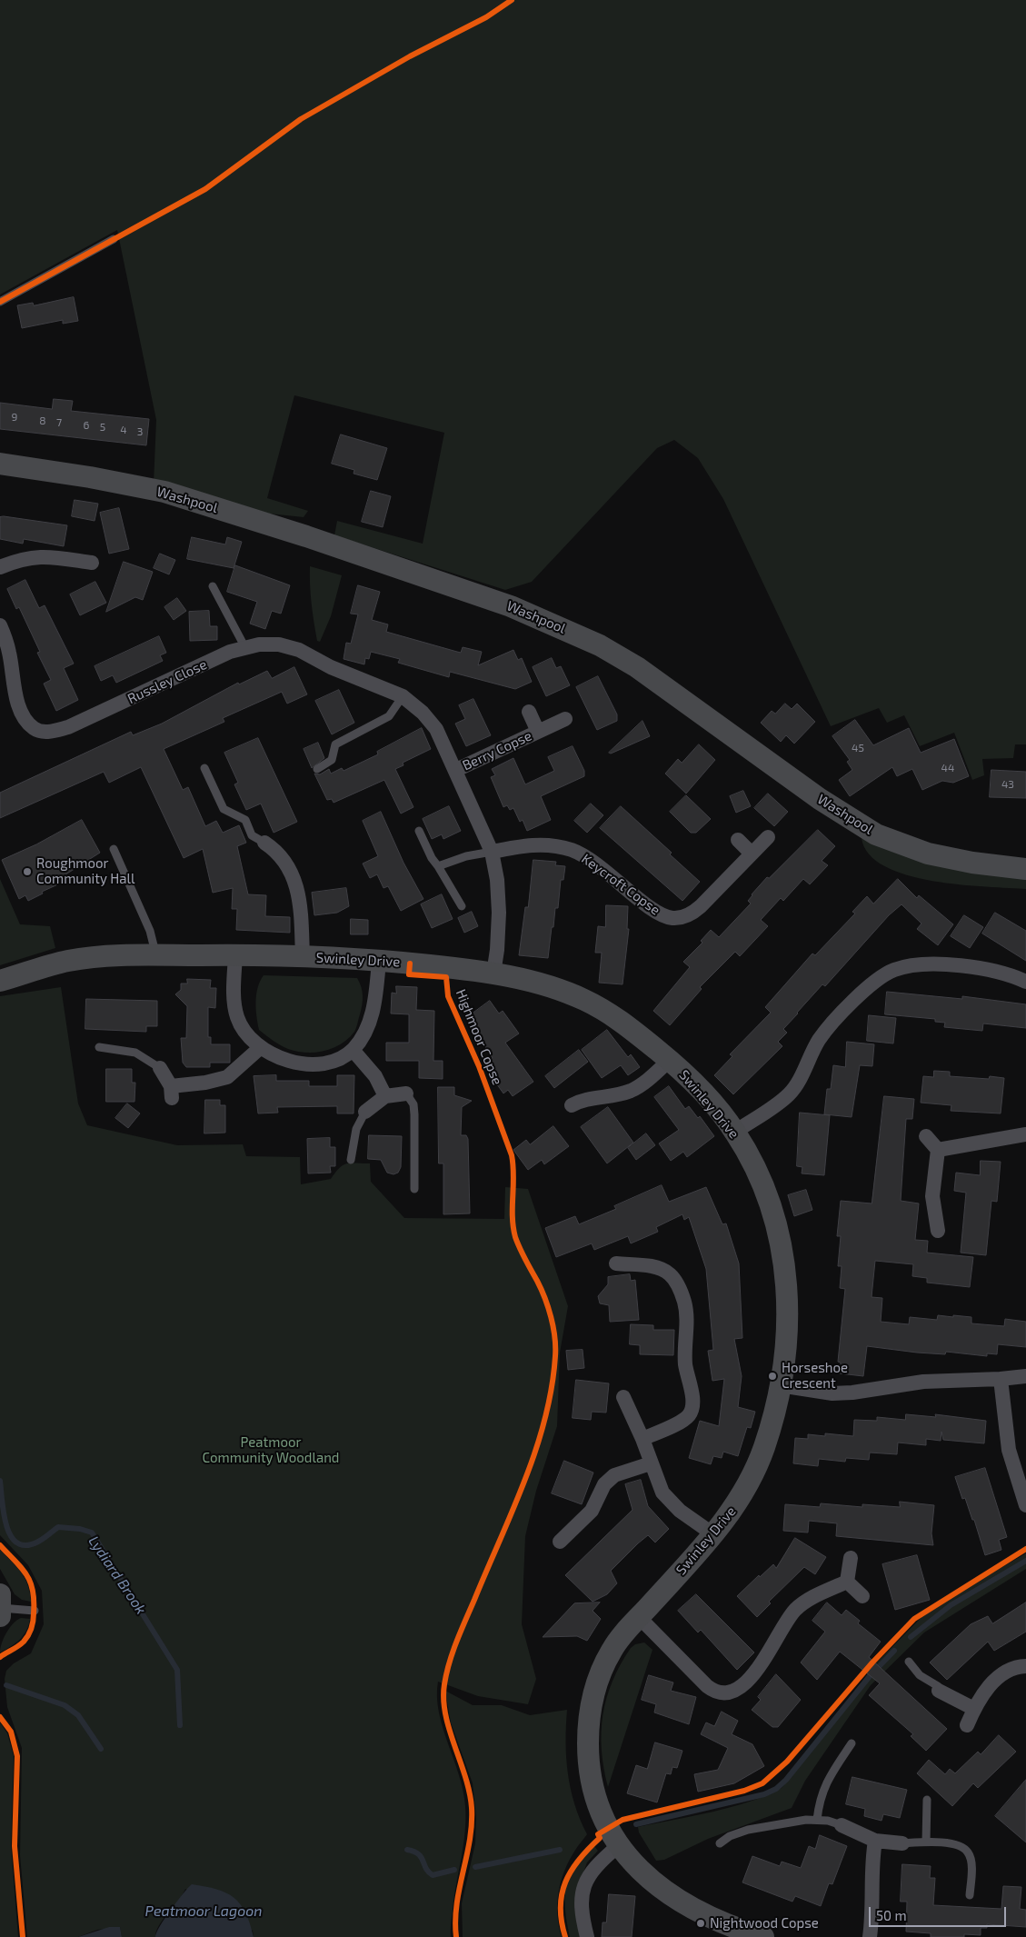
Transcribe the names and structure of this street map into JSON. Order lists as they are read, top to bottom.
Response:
{
  "streets": {
    "street": [
      "Washpool",
      "Russley Close",
      "Berry Copse",
      "Keycroft Copse",
      "Swinley Drive"
    ],
    "cycle path": ["Highmoor Copse"]
  },
  "crossings": [
    ["Russley Close", "Berry Copse"],
    ["Russley Close", "Keycroft Copse"],
    ["Russley Close", "Swinley Drive"]
  ],
  "water": ["Lydiard Brook", "Peatmoor Lagoon"],
  "parks": ["Peatmoor Community Woodland"],
  "places": ["Roughmoor Community Hall", "Horseshoe Crescent", "Nightwood Copse"],
  "house_numbers": [
    "9",
    "8",
    "7",
    "6",
    "5",
    "4",
    "3",
    "45",
    "44",
    "43"
  ],
  "scale_bar": "50 m"
}
